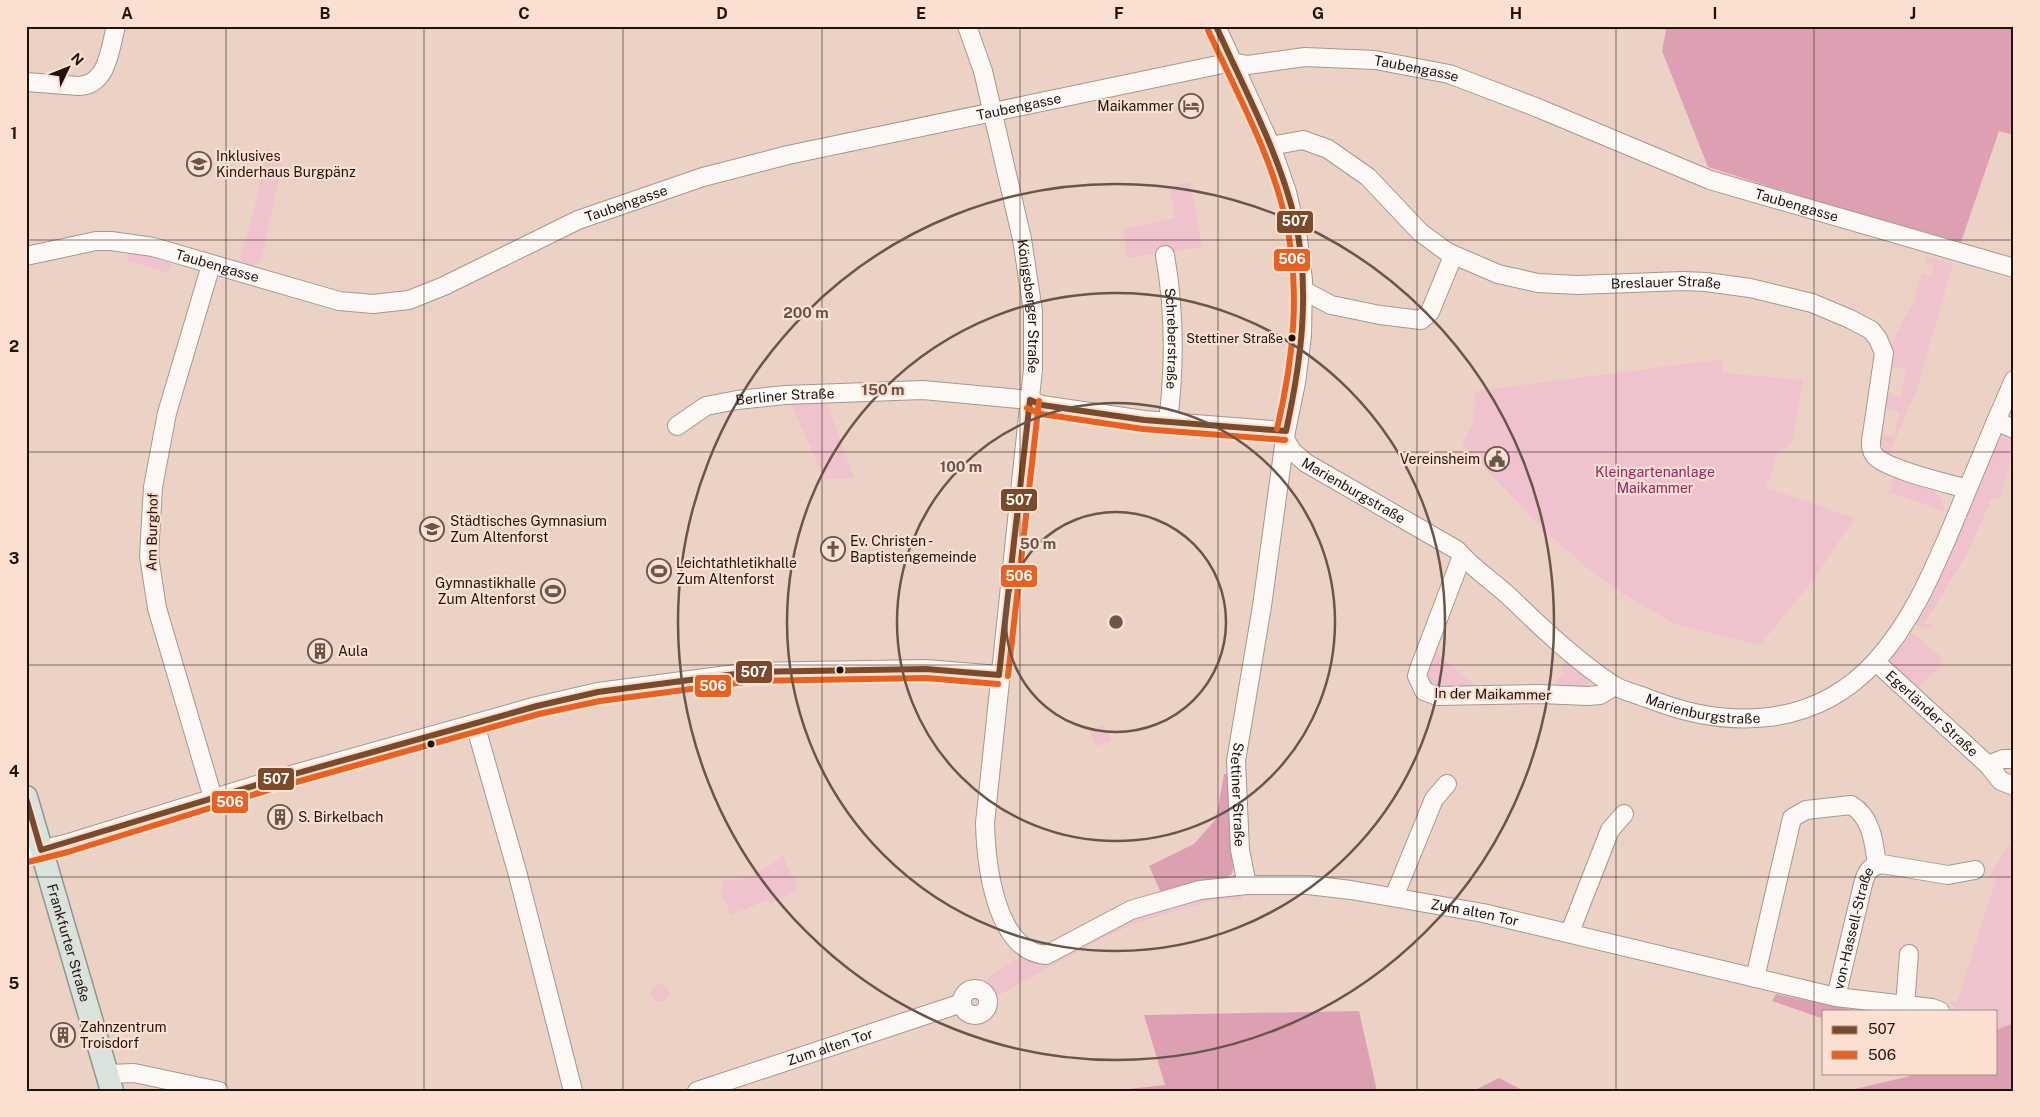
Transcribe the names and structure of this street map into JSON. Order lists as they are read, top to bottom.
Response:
{
  "streets": {
    "main road": ["Frankfurter Straße"],
    "street": [
      "Taubengasse",
      "Breslauer Straße",
      "Königsberger Straße",
      "Schreberstraße",
      "Berliner Straße",
      "Marienburgstraße",
      "Am Burghof",
      "In der Maikammer",
      "Egerländer Straße",
      "Stettiner Straße",
      "Zum alten Tor",
      "von-Hassell-Straße"
    ]
  },
  "crossings": [
    ["Taubengasse", "Königsberger Straße"],
    ["Taubengasse", "Am Burghof"],
    ["Taubengasse", "Stettiner Straße"],
    ["Breslauer Straße", "Marienburgstraße"],
    ["Breslauer Straße", "Stettiner Straße"],
    ["Königsberger Straße", "Berliner Straße"],
    ["Königsberger Straße", "Zum alten Tor"],
    ["Schreberstraße", "Berliner Straße"],
    ["Berliner Straße", "Marienburgstraße"],
    ["Berliner Straße", "Stettiner Straße"],
    ["Marienburgstraße", "In der Maikammer"],
    ["Marienburgstraße", "Egerländer Straße"],
    ["Marienburgstraße", "Stettiner Straße"],
    ["Stettiner Straße", "Zum alten Tor"],
    ["Zum alten Tor", "von-Hassell-Straße"]
  ],
  "parks": ["Kleingartenanlage Maikammer"],
  "places": {
    "hotel": ["Maikammer"],
    "school or university": ["Inklusives Kinderhaus Burgpänz", "Städtisches Gymnasium Zum Altenforst"],
    "other": ["Stettiner Straße"],
    "public building": ["Vereinsheim"],
    "church": ["Ev. Christen - Baptistengemeinde"],
    "sports": ["Leichtathletikhalle Zum Altenforst", "Gymnastikhalle Zum Altenforst"],
    "building": ["Aula", "S. Birkelbach", "Zahnzentrum Troisdorf"]
  },
  "lines": ["transit line 507", "transit line 506"],
  "legend": ["507", "506"],
  "north": "top right",
  "grid": {
    "columns": [
      "A",
      "B",
      "C",
      "D",
      "E",
      "F",
      "G",
      "H",
      "I",
      "J"
    ],
    "rows": [
      "1",
      "2",
      "3",
      "4",
      "5"
    ]
  },
  "rings": [
    "200 m",
    "150 m",
    "100 m",
    "50 m"
  ]
}
